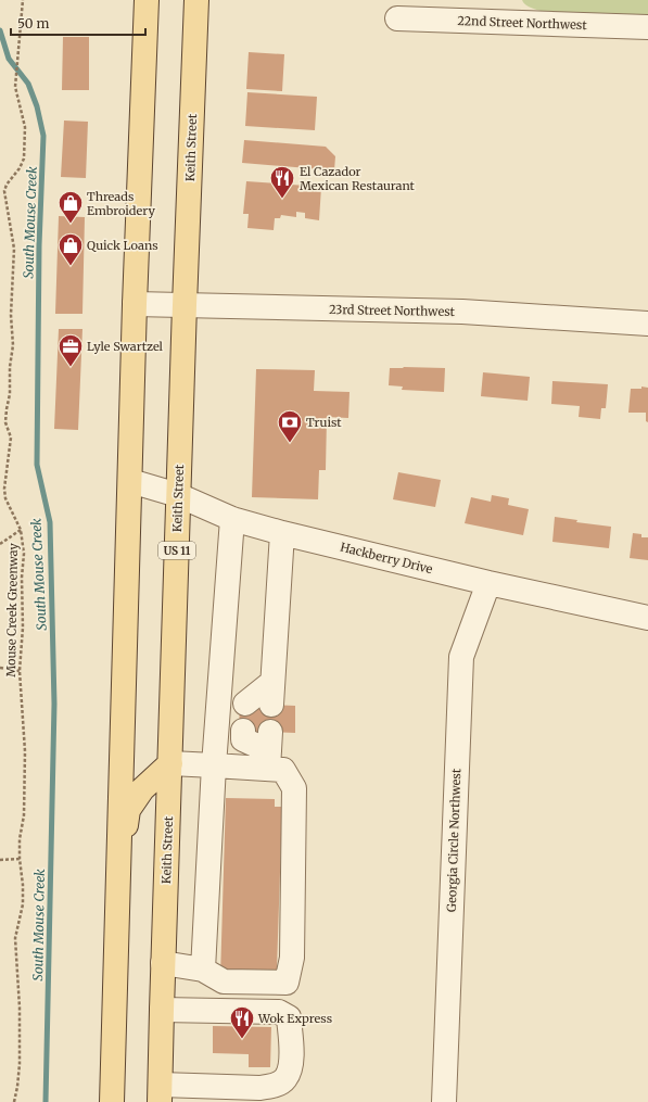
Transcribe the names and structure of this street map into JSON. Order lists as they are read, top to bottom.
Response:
{
  "streets": {
    "main road": ["Keith Street", "US 11"],
    "street": [
      "22nd Street Northwest",
      "23rd Street Northwest",
      "Hackberry Drive",
      "Georgia Circle Northwest"
    ],
    "path": ["Mouse Creek Greenway"]
  },
  "crossings": [
    ["Keith Street", "23rd Street Northwest"],
    ["Keith Street", "Hackberry Drive"],
    ["Hackberry Drive", "Georgia Circle Northwest"]
  ],
  "water": ["South Mouse Creek"],
  "places": {
    "restaurant": ["El Cazador Mexican Restaurant", "Wok Express"],
    "shop": ["Threads Embroidery", "Quick Loans"],
    "office": ["Lyle Swartzel"],
    "bank": ["Truist"]
  },
  "scale_bar": "50 m"
}
